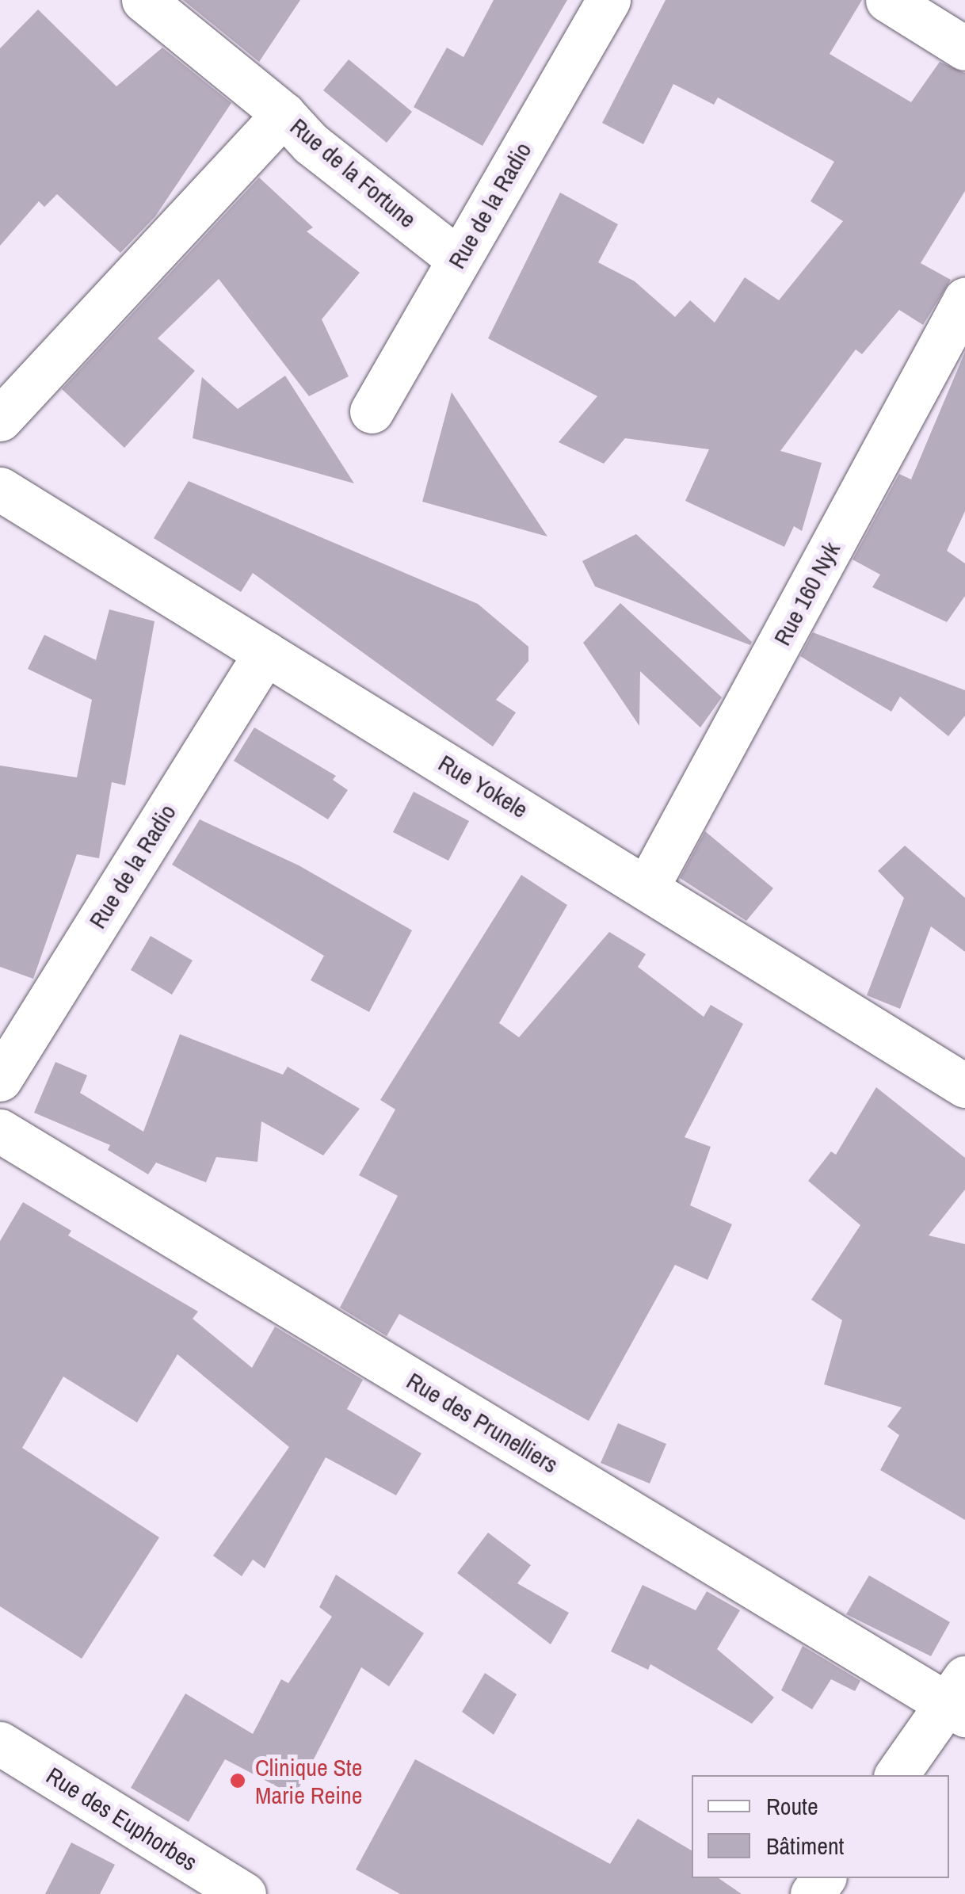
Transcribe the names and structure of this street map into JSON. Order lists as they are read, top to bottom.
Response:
{
  "streets": {
    "street": [
      "Rue de la Fortune",
      "Rue de la Radio",
      "Rue 160 Nyk",
      "Rue Yokele",
      "Rue des Prunelliers",
      "Rue des Euphorbes"
    ]
  },
  "crossings": [
    ["Rue de la Fortune", "Rue de la Radio"],
    ["Rue de la Radio", "Rue Yokele"],
    ["Rue 160 Nyk", "Rue Yokele"]
  ],
  "places": ["Clinique Ste Marie Reine"],
  "legend": ["Route", "Bâtiment"]
}
